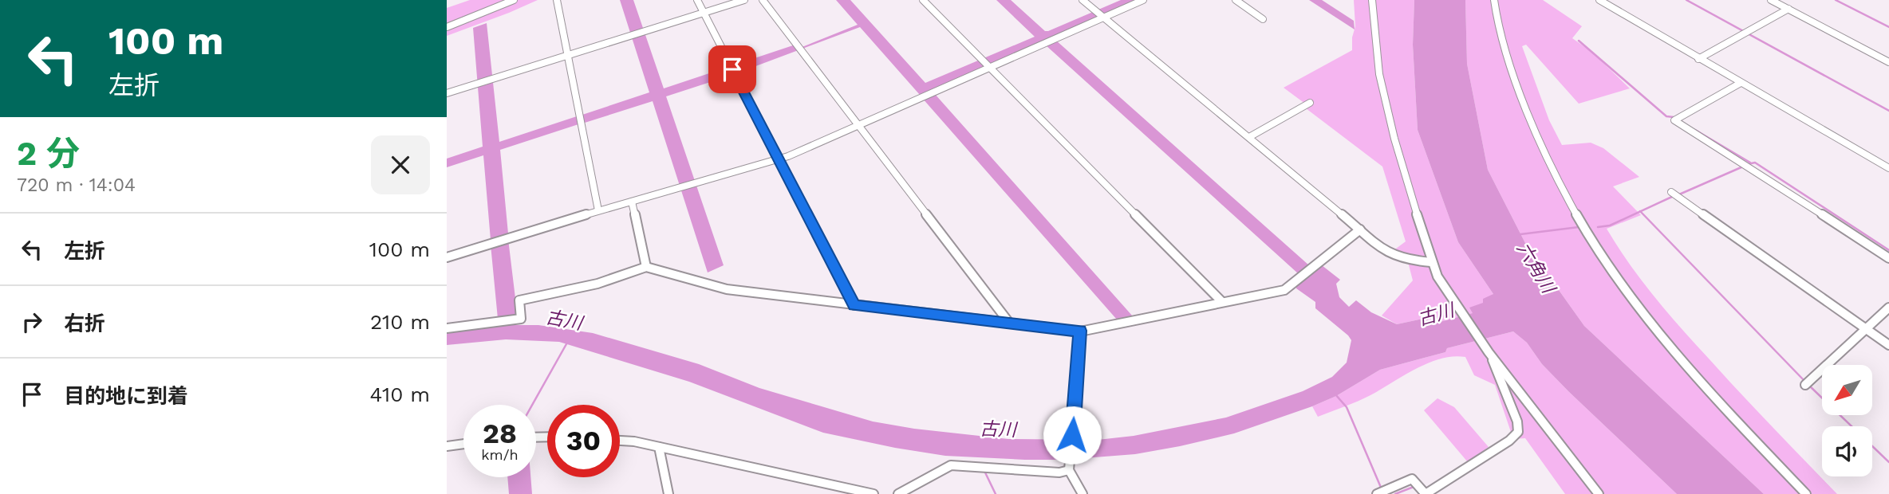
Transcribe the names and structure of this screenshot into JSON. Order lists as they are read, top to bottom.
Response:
{
  "water": ["六角川", "古川"],
  "north": "bottom left",
  "page": {
    "turn": ["100 m", "左折"],
    "heading": ["2 分", "720 m · 14:04"],
    "list": [
      {
        "name": "左折",
        "value": "100 m"
      },
      {
        "name": "右折",
        "value": "210 m"
      },
      {
        "name": "目的地に到着",
        "value": "410 m"
      }
    ],
    "speed": "28 km/h",
    "limit": "30"
  }
}
